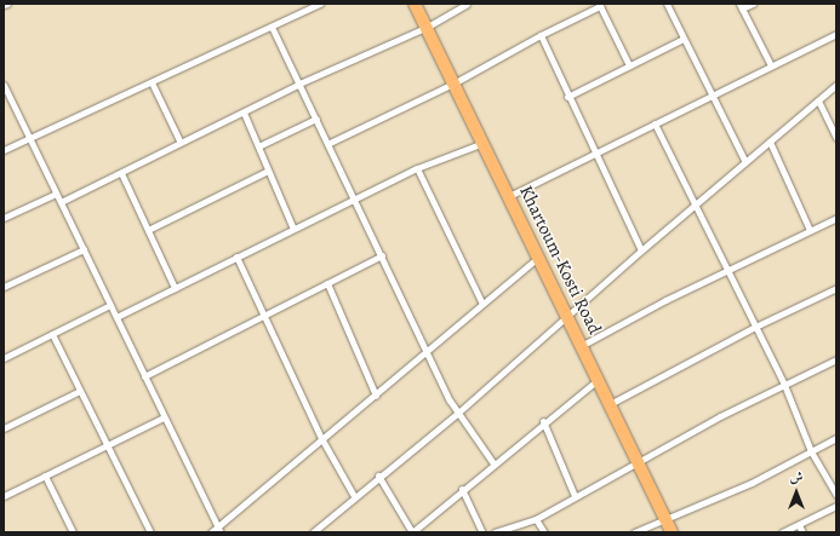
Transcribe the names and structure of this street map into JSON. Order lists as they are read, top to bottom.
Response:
{
  "streets": {
    "highway": ["Khartoum-Kosti Road"]
  },
  "north": "top"
}
